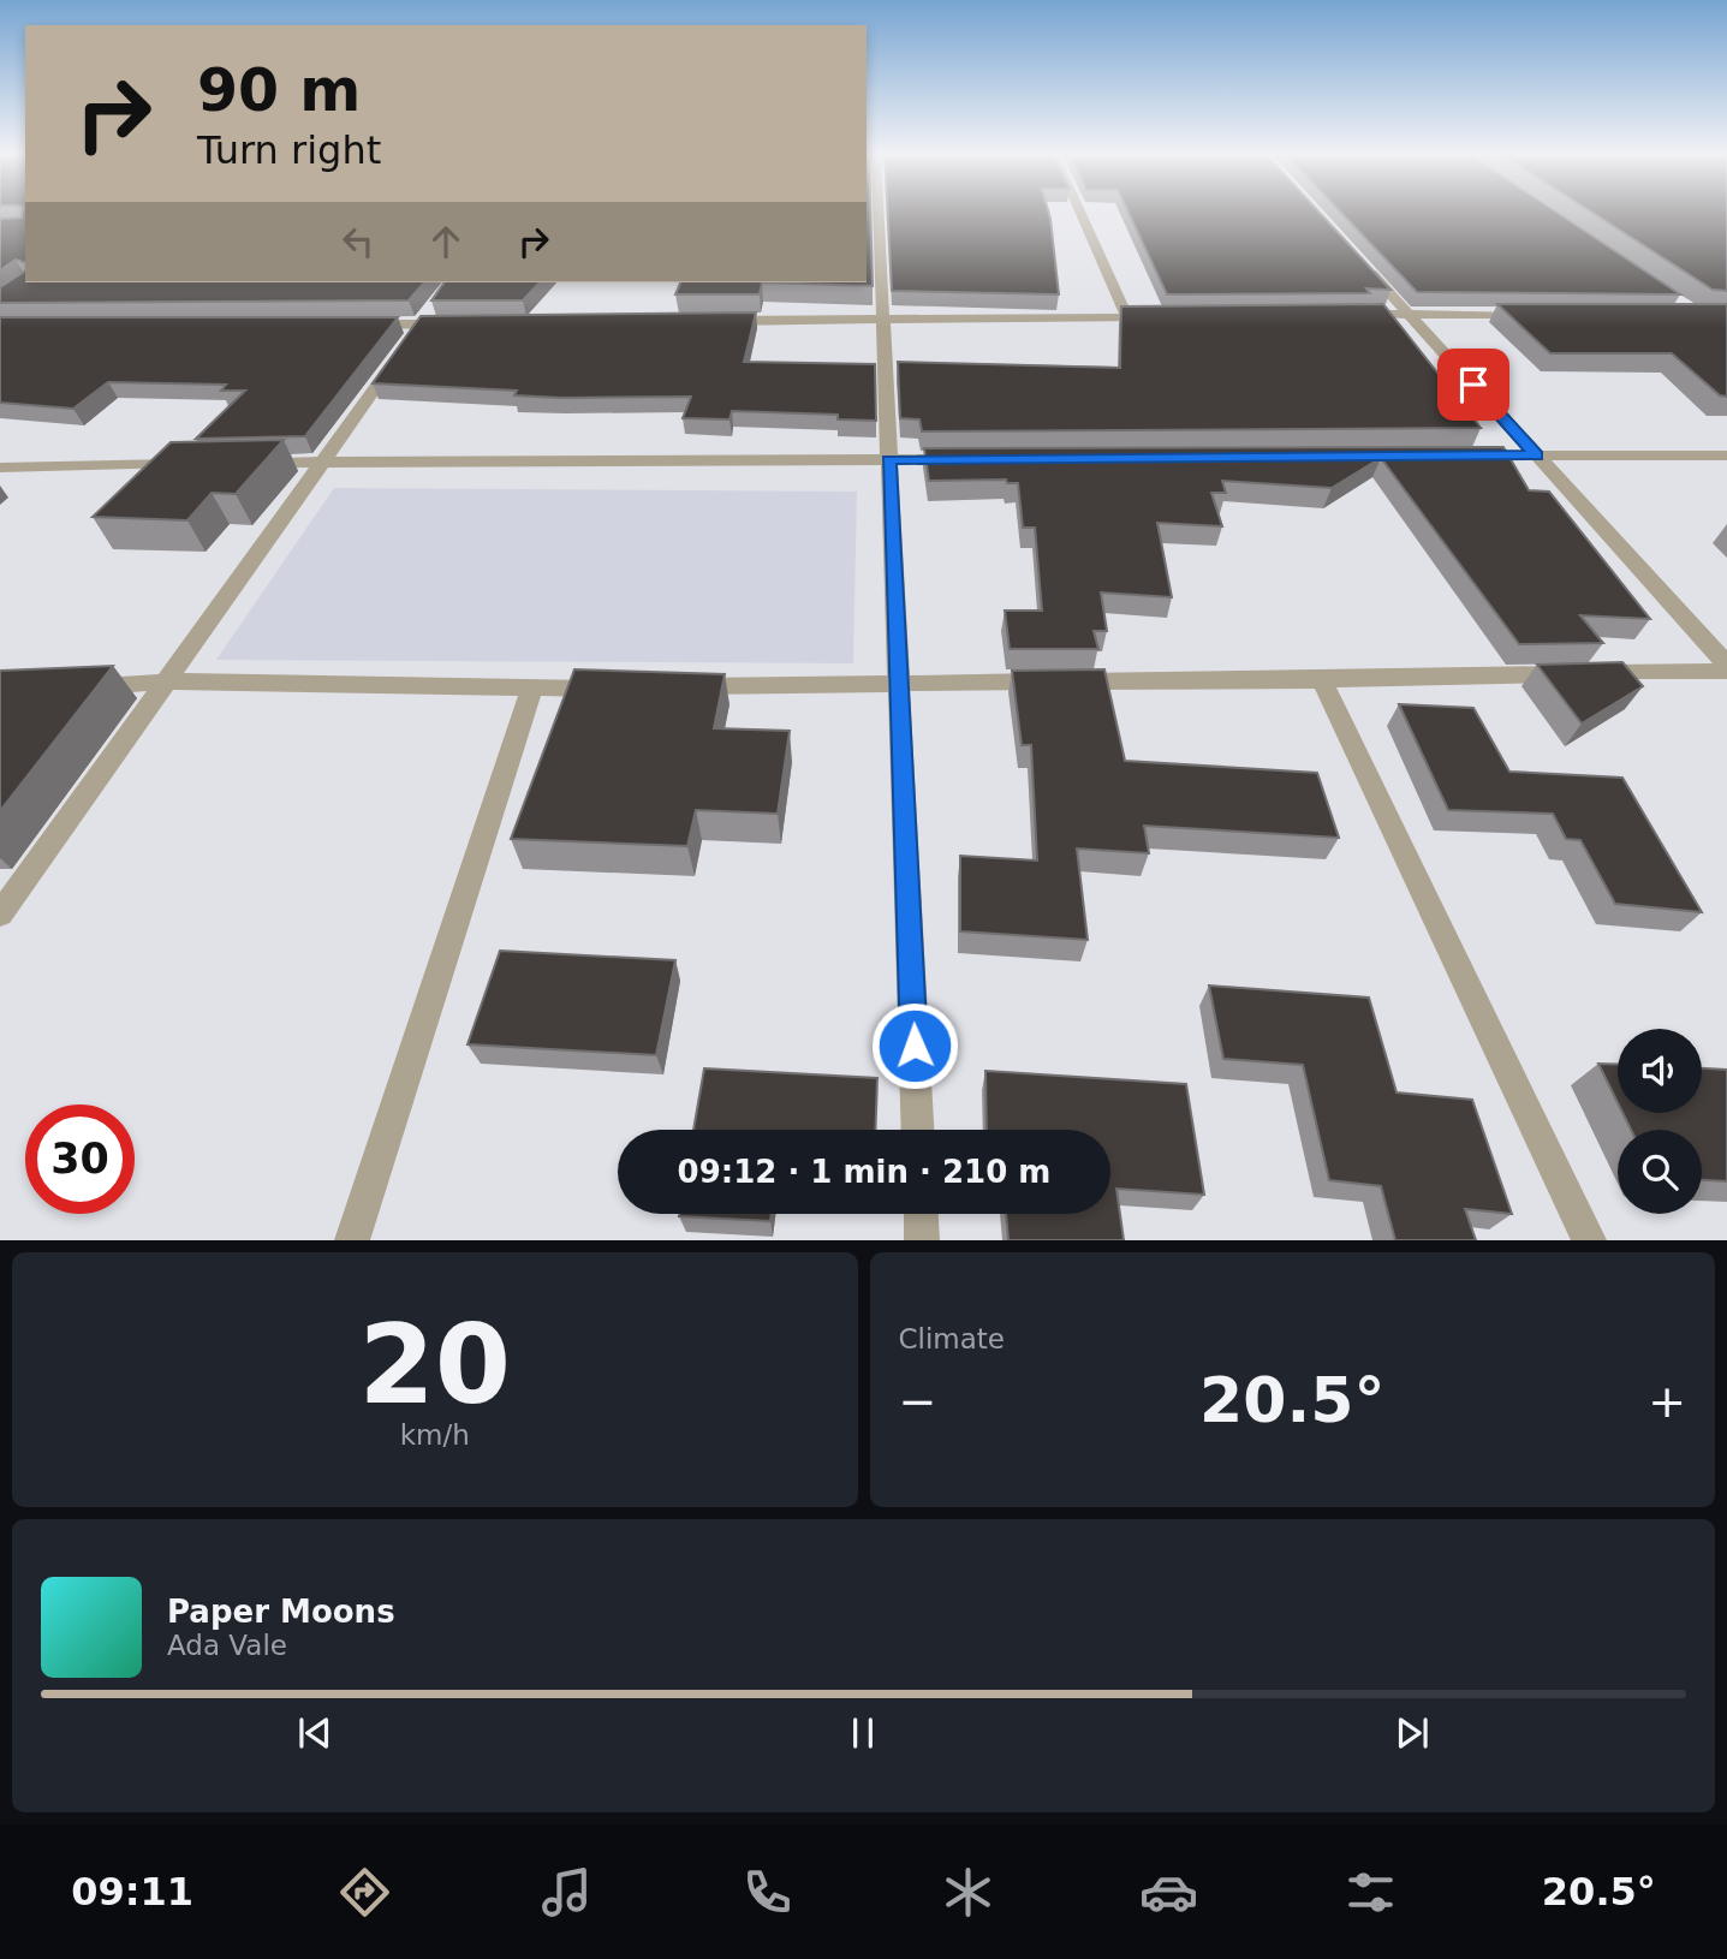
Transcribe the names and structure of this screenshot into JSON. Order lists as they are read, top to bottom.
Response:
{
  "page": {
    "turn": ["90 m", "Turn right"],
    "limit": "30",
    "trip": "09:12 · 1 min · 210 m",
    "tile": [
      ["20", "km/h"],
      "Climate"
    ],
    "heat": ["−", "20.5°", "+"],
    "song": ["Paper Moons", "Ada Vale"],
    "tabs": ["09:11", "20.5°"]
  }
}
